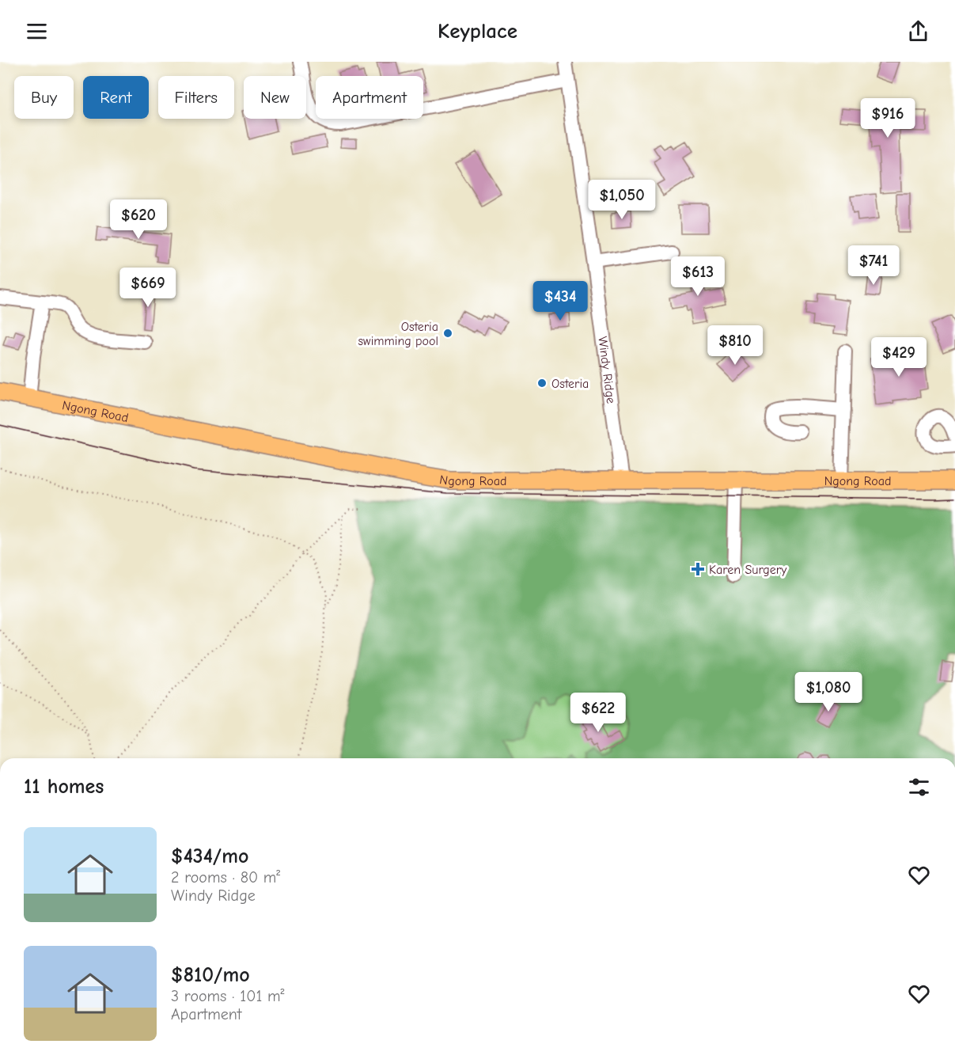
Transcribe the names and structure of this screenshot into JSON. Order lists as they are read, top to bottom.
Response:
{
  "streets": {
    "main road": ["Ngong Road"],
    "street": ["Windy Ridge"]
  },
  "crossings": [
    ["Windy Ridge", "Ngong Road"]
  ],
  "places": {
    "other": ["Osteria swimming pool", "Osteria"],
    "health": ["Karen Surgery"]
  },
  "page": {
    "header": "Keyplace",
    "chip": [
      "Buy",
      "Rent",
      "Filters",
      "New",
      "Apartment"
    ],
    "price": [
      "$916",
      "$1,050",
      "$620",
      "$741",
      "$613",
      "$669",
      "$434",
      "$810",
      "$429",
      "$1,080",
      "$622"
    ],
    "heading": "11 homes",
    "list": [
      {
        "name": "$434/mo",
        "note": "2 rooms · 80 m² · Windy Ridge"
      },
      {
        "name": "$810/mo",
        "note": "3 rooms · 101 m² · Apartment"
      }
    ]
  }
}
